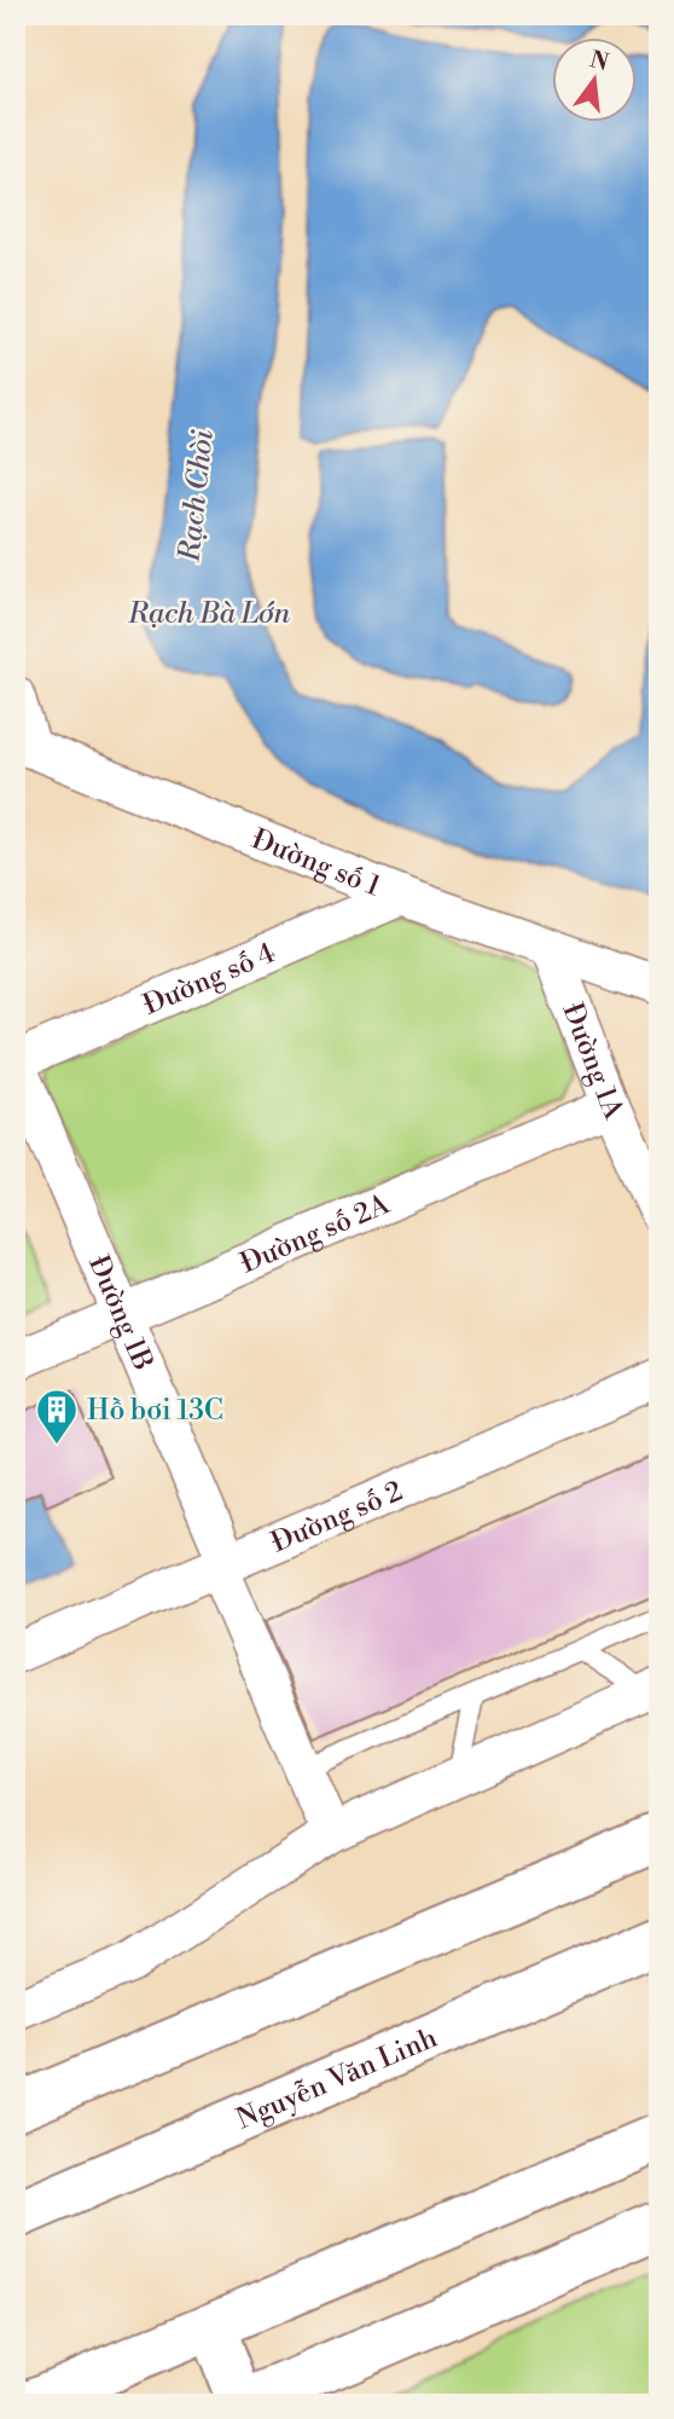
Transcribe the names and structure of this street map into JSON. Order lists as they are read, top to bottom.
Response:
{
  "streets": {
    "main road": ["Nguyễn Văn Linh"],
    "street": [
      "Đường số 1",
      "Đường số 4",
      "Đường 1A",
      "Đường số 2A",
      "Đường 1B",
      "Đường số 2"
    ]
  },
  "crossings": [
    ["Đường số 1", "Đường số 4"],
    ["Đường số 1", "Đường 1A"],
    ["Đường số 4", "Đường 1B"],
    ["Đường 1A", "Đường số 2A"],
    ["Đường số 2A", "Đường 1B"],
    ["Đường 1B", "Đường số 2"]
  ],
  "water": ["Rạch Chòi", "Rạch Bà Lớn"],
  "places": {
    "building": ["Hồ bơi 13C"]
  },
  "north": "top"
}
